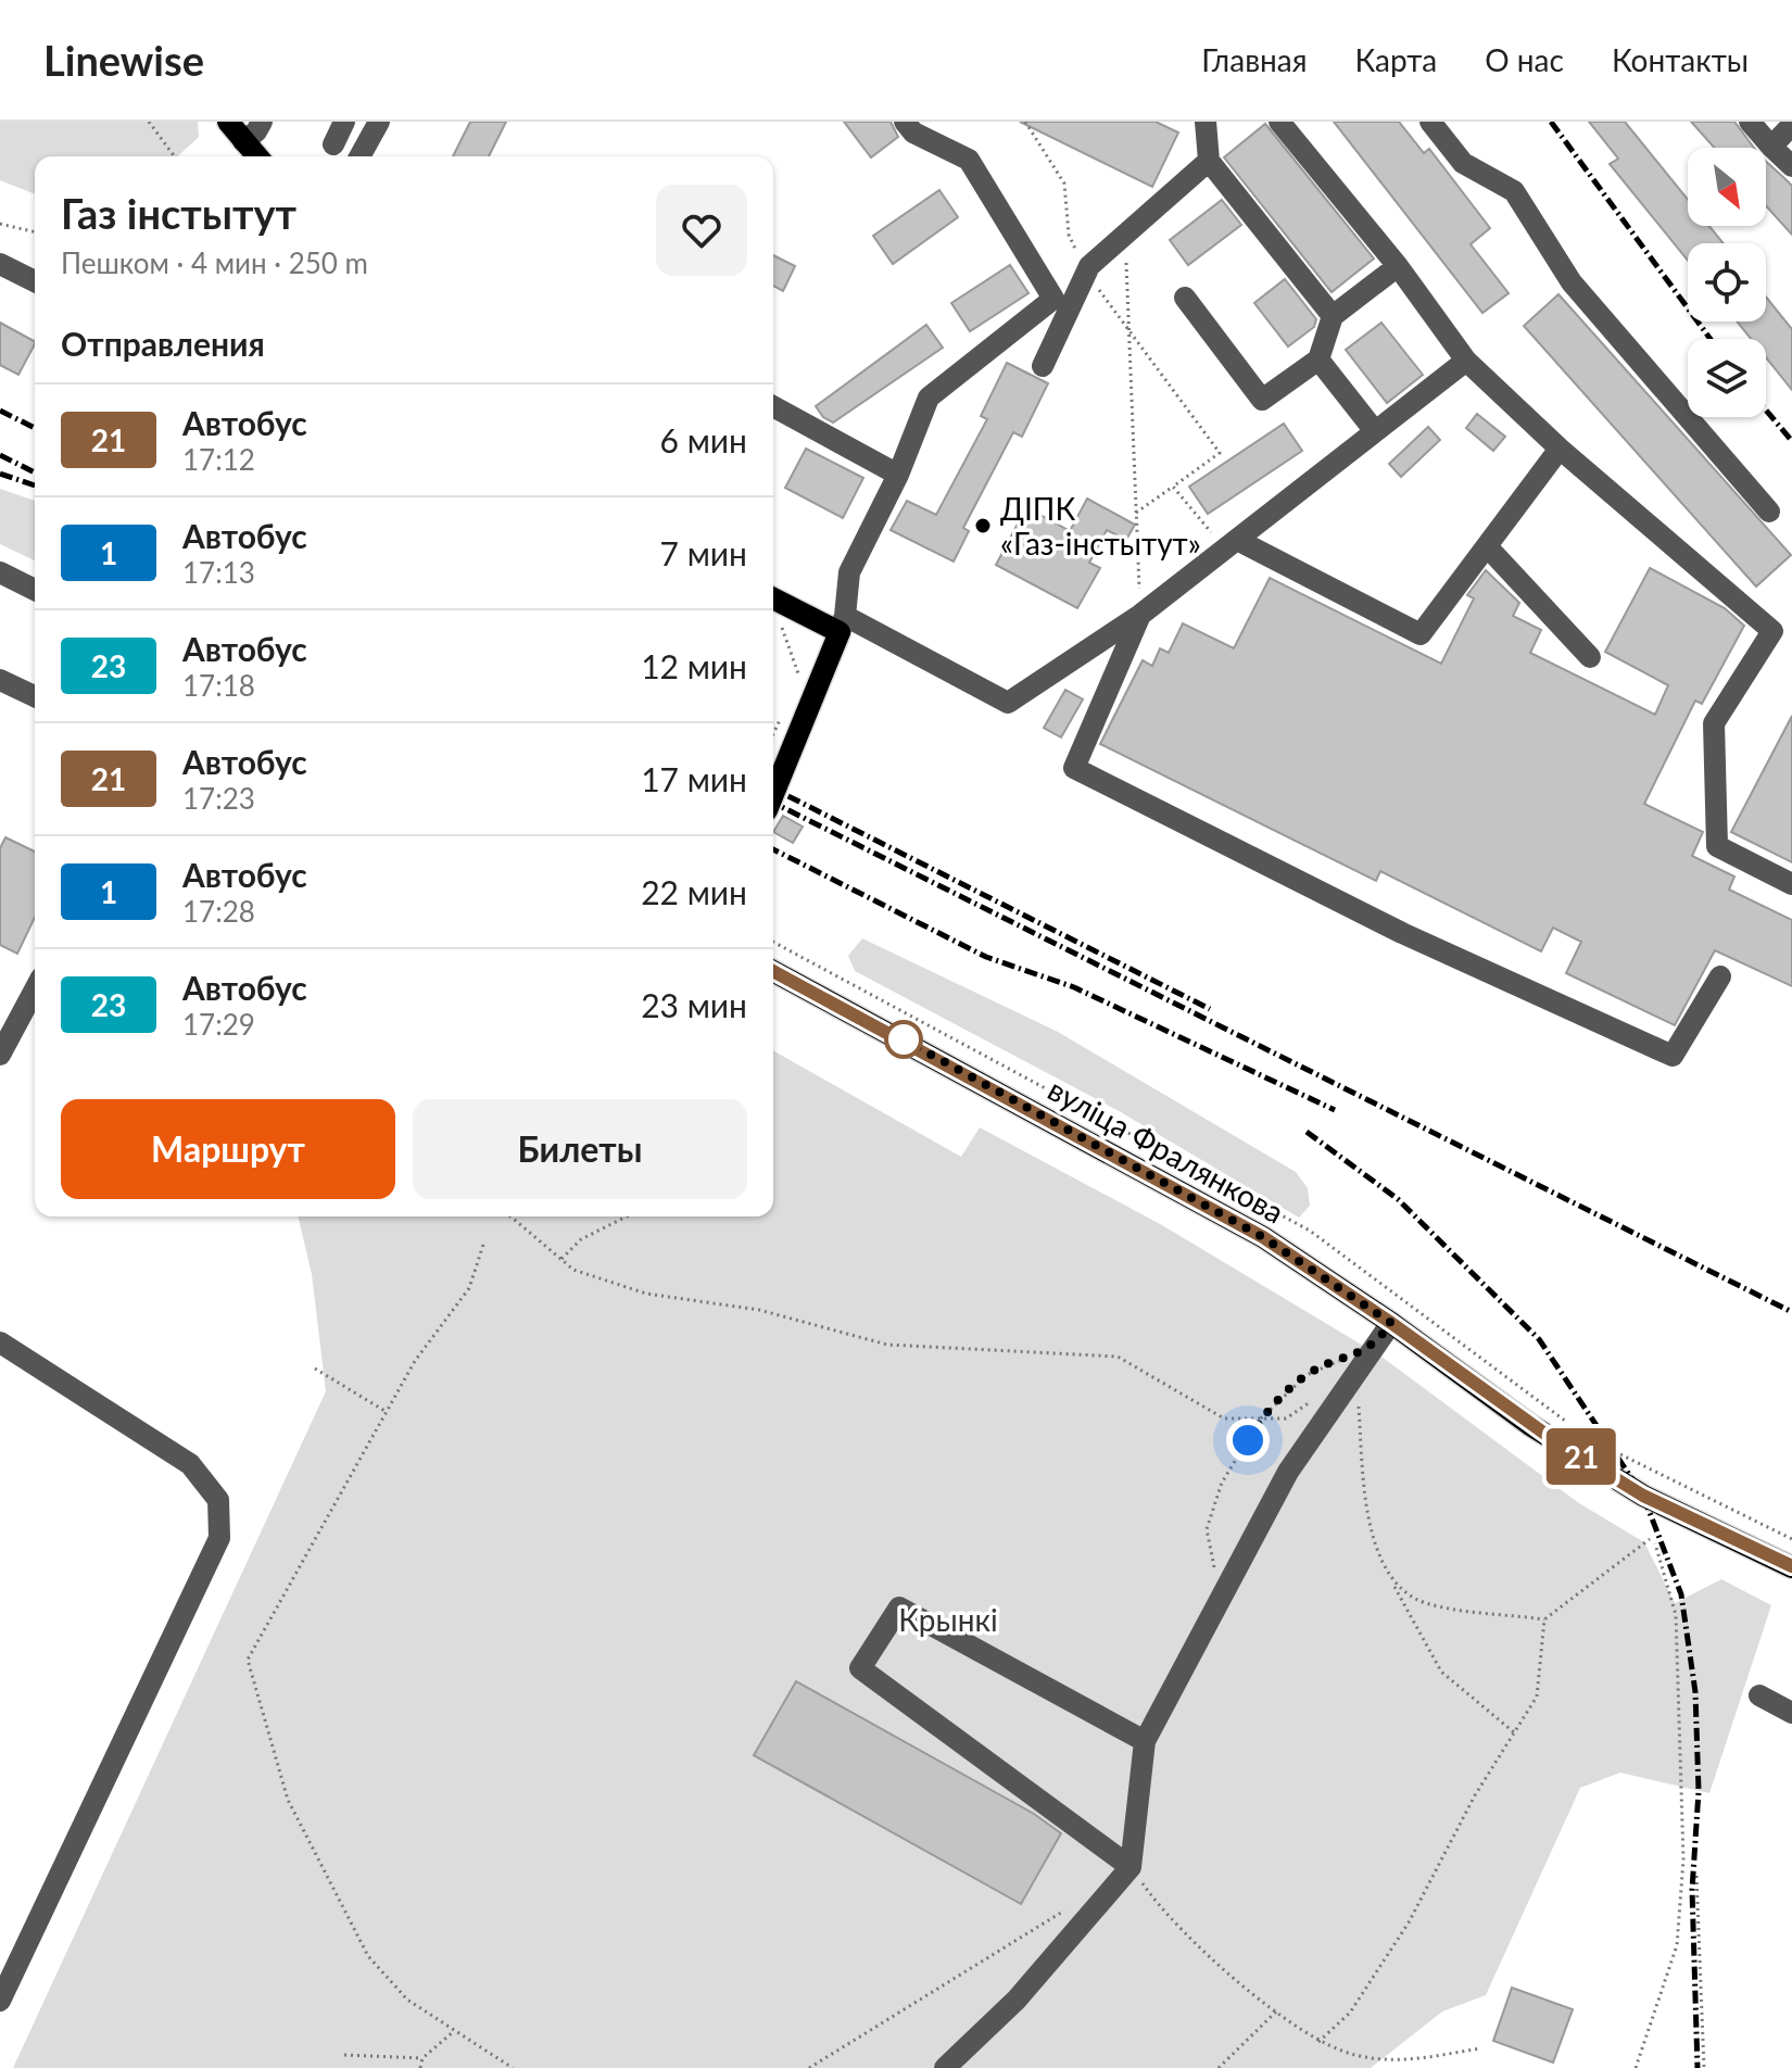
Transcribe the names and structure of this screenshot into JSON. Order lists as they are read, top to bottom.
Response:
{
  "streets": {
    "main road": ["вуліца Фралянкова"]
  },
  "parks": ["Крынкі"],
  "places": ["ДІПК «Газ-інстытут»"],
  "lines": ["bus line 21"],
  "north": "bottom right",
  "page": {
    "header": "Linewise",
    "nav": [
      "Главная",
      "Карта",
      "О нас",
      "Контакты"
    ],
    "on_map": "21",
    "heading": [
      ["Газ інстытут", "Пешком · 4 мин · 250 m"],
      "Отправления"
    ],
    "list": [
      {
        "mark": "21",
        "name": "Автобус",
        "note": "17:12",
        "value": "6 мин"
      },
      {
        "mark": "1",
        "name": "Автобус",
        "note": "17:13",
        "value": "7 мин"
      },
      {
        "mark": "23",
        "name": "Автобус",
        "note": "17:18",
        "value": "12 мин"
      },
      {
        "mark": "21",
        "name": "Автобус",
        "note": "17:23",
        "value": "17 мин"
      },
      {
        "mark": "1",
        "name": "Автобус",
        "note": "17:28",
        "value": "22 мин"
      },
      {
        "mark": "23",
        "name": "Автобус",
        "note": "17:29",
        "value": "23 мин"
      }
    ],
    "buttons": ["Маршрут", "Билеты"]
  }
}
